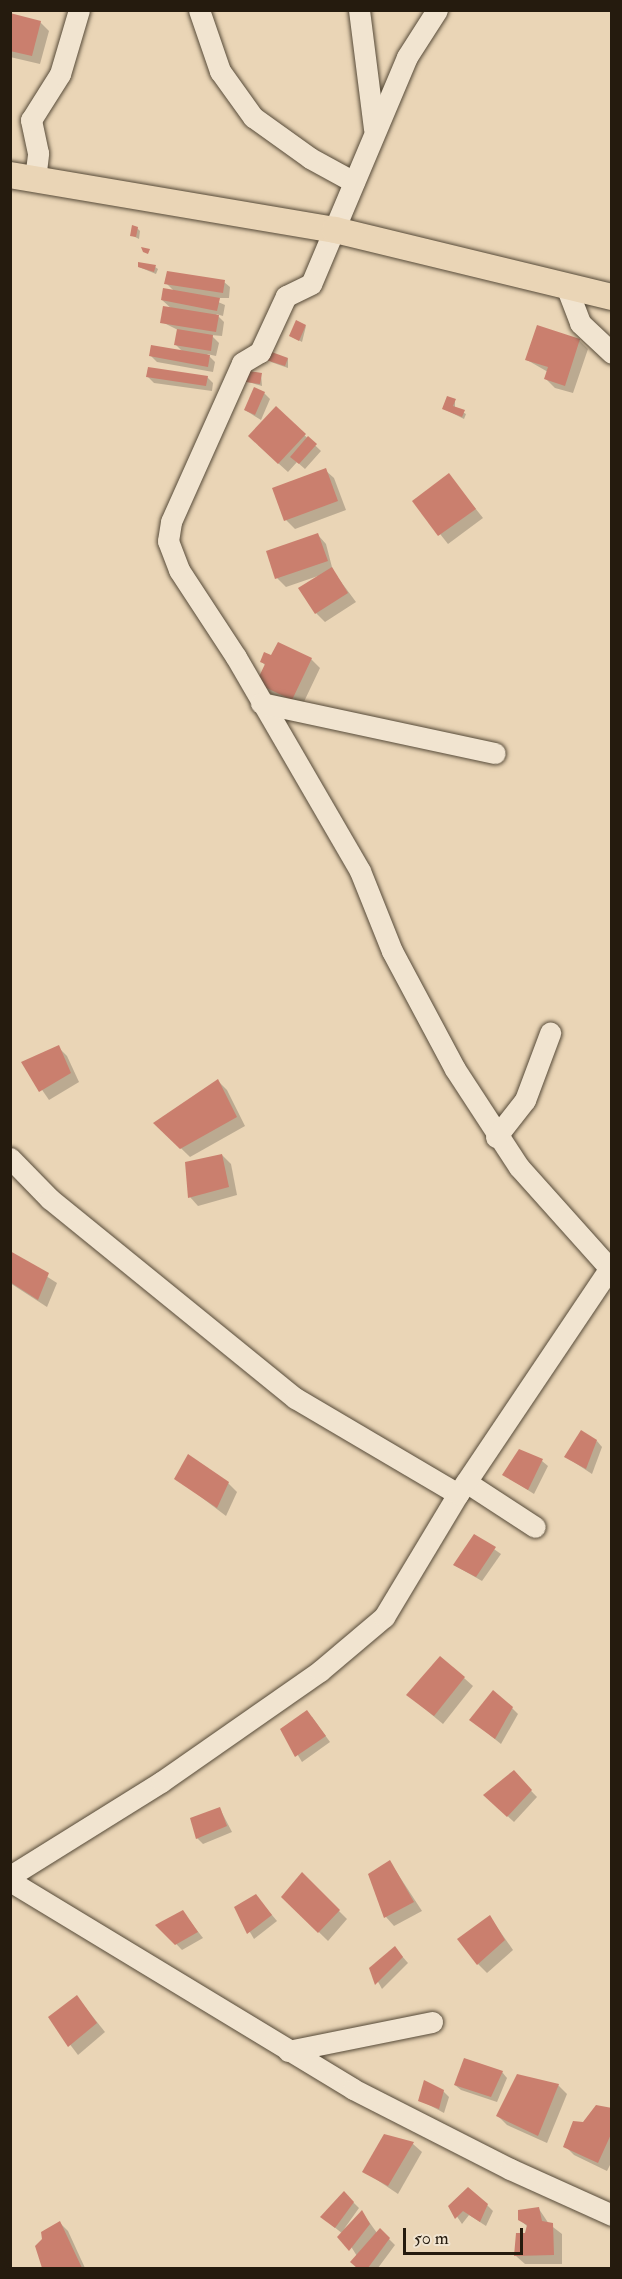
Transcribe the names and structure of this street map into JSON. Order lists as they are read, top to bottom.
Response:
{
  "scale_bar": "50 m"
}
